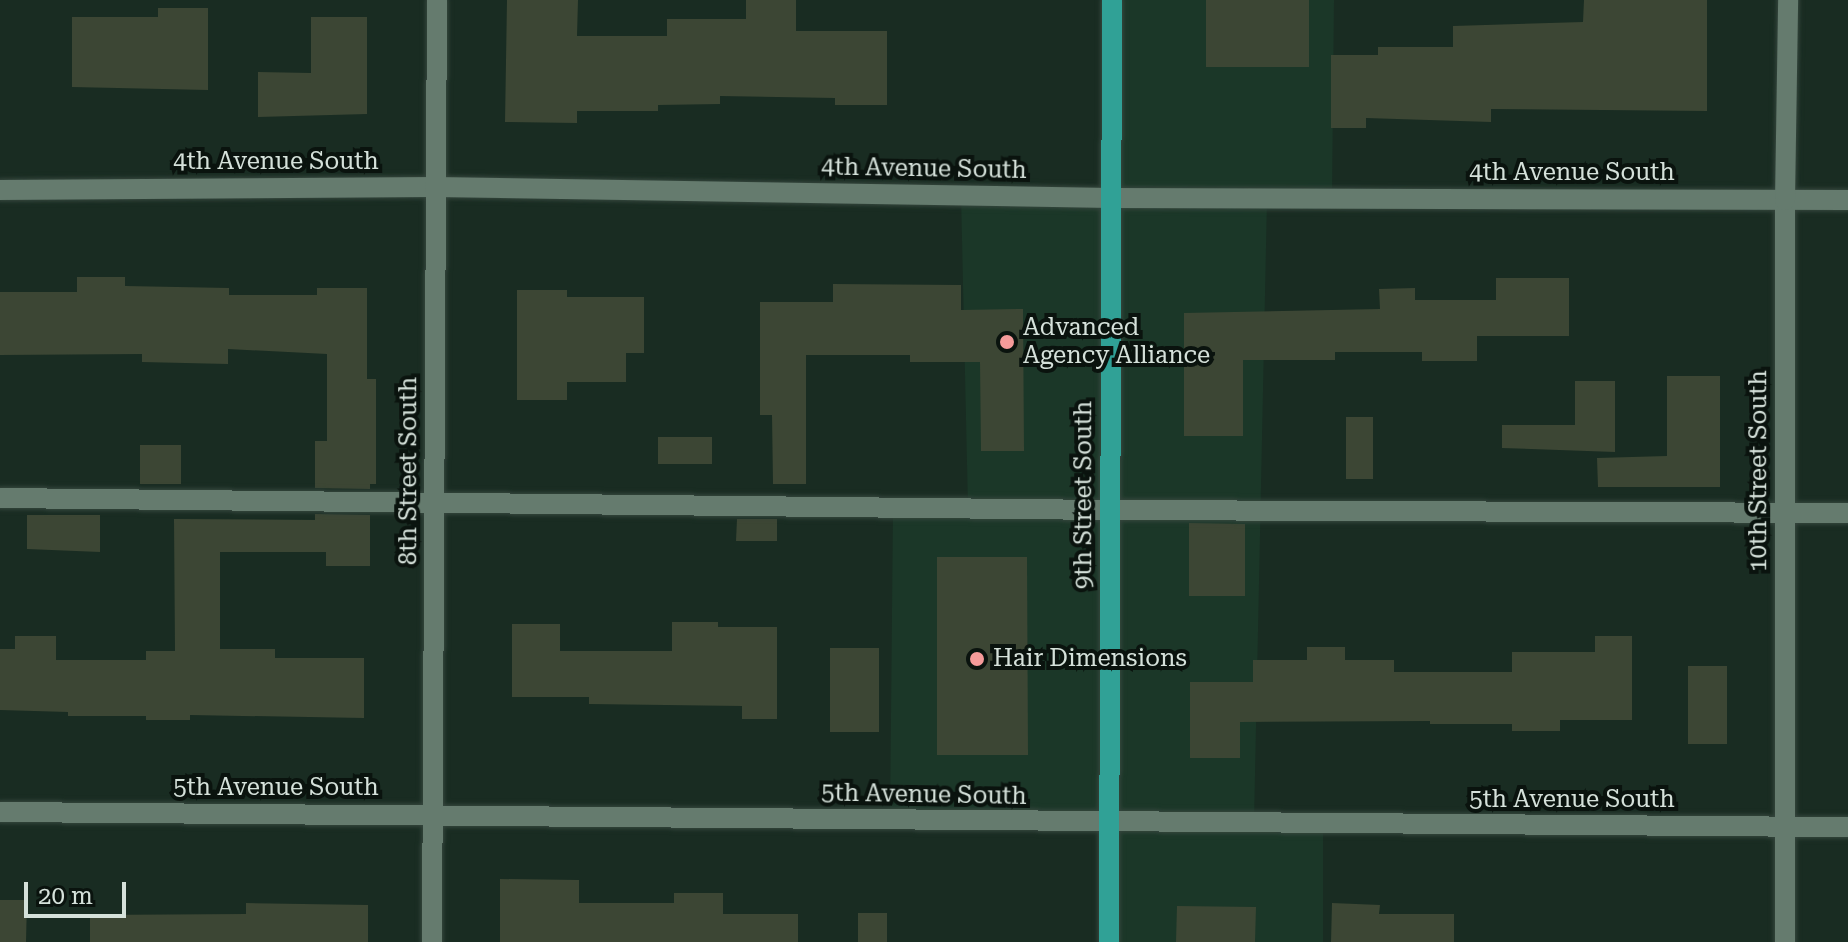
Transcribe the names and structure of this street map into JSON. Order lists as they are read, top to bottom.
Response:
{
  "streets": {
    "main road": ["9th Street South"],
    "street": [
      "4th Avenue South",
      "8th Street South",
      "10th Street South",
      "5th Avenue South"
    ]
  },
  "crossings": [
    ["4th Avenue South", "8th Street South"],
    ["4th Avenue South", "10th Street South"],
    ["4th Avenue South", "9th Street South"],
    ["8th Street South", "5th Avenue South"],
    ["10th Street South", "5th Avenue South"],
    ["9th Street South", "5th Avenue South"]
  ],
  "places": ["Advanced Agency Alliance", "Hair Dimensions"],
  "scale_bar": "20 m"
}
